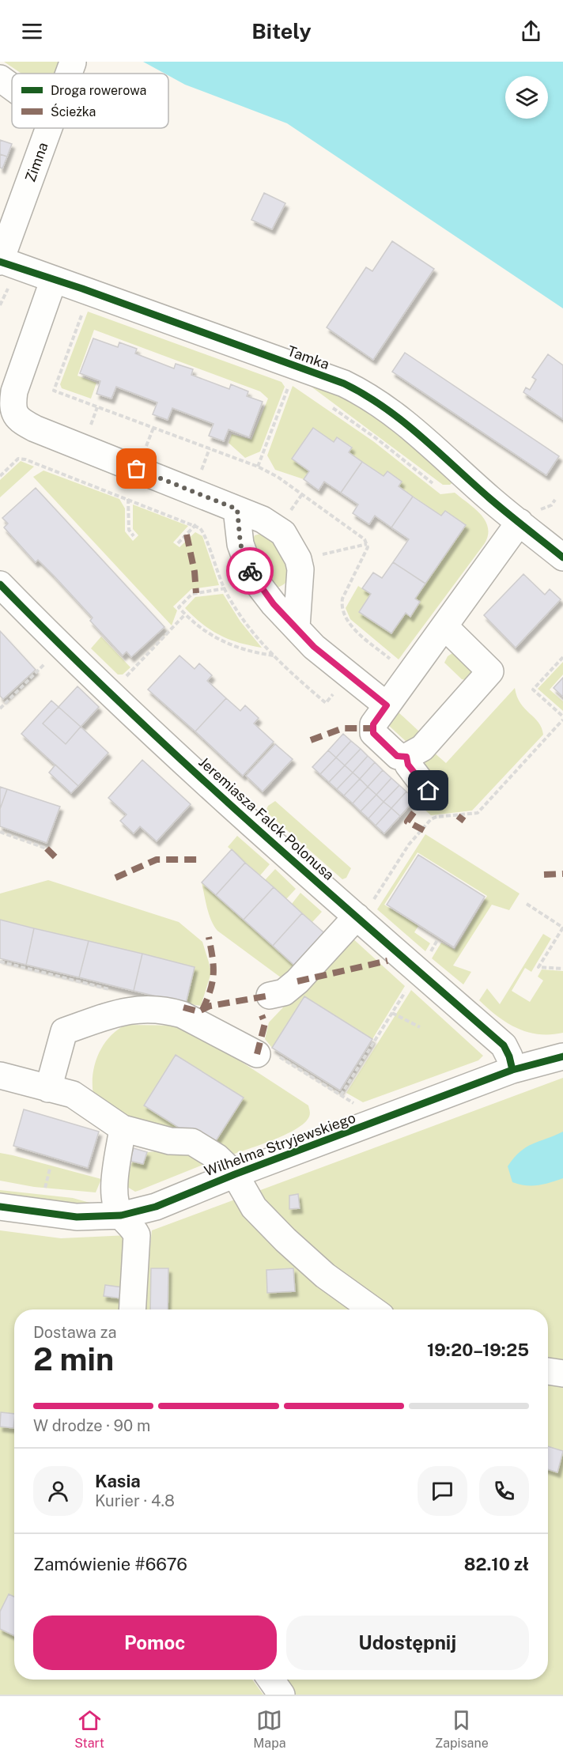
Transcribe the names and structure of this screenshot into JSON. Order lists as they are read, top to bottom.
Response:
{
  "streets": {
    "street": [
      "Zimna",
      "Tamka",
      "Jeremiasza Falck Polonusa",
      "Wilhelma Stryjewskiego"
    ]
  },
  "crossings": [
    ["Zimna", "Tamka"],
    ["Jeremiasza Falck Polonusa", "Wilhelma Stryjewskiego"]
  ],
  "legend": ["Droga rowerowa", "Ścieżka"],
  "page": {
    "header": "Bitely",
    "heading": ["2 min", "Dostawa za", "19:20–19:25"],
    "panel": [
      "Kasia",
      "Kurier · 4.8",
      "Zamówienie #6676",
      "82.10 zł"
    ],
    "bar": "W drodze · 90 m",
    "buttons": ["Pomoc", "Udostępnij"],
    "tabs": ["Start", "Mapa", "Zapisane"]
  }
}
